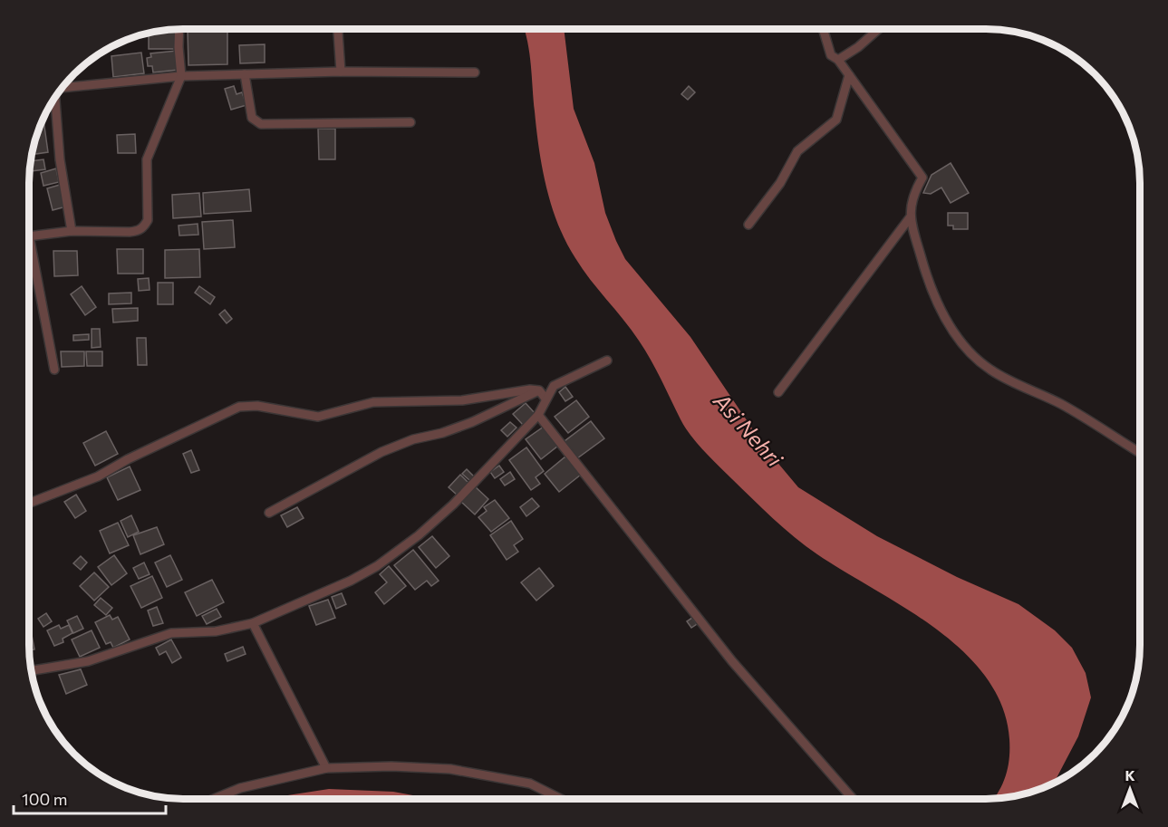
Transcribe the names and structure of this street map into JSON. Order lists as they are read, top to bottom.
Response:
{
  "water": ["Asi Nehri"],
  "scale_bar": "100 m",
  "north": "top"
}
